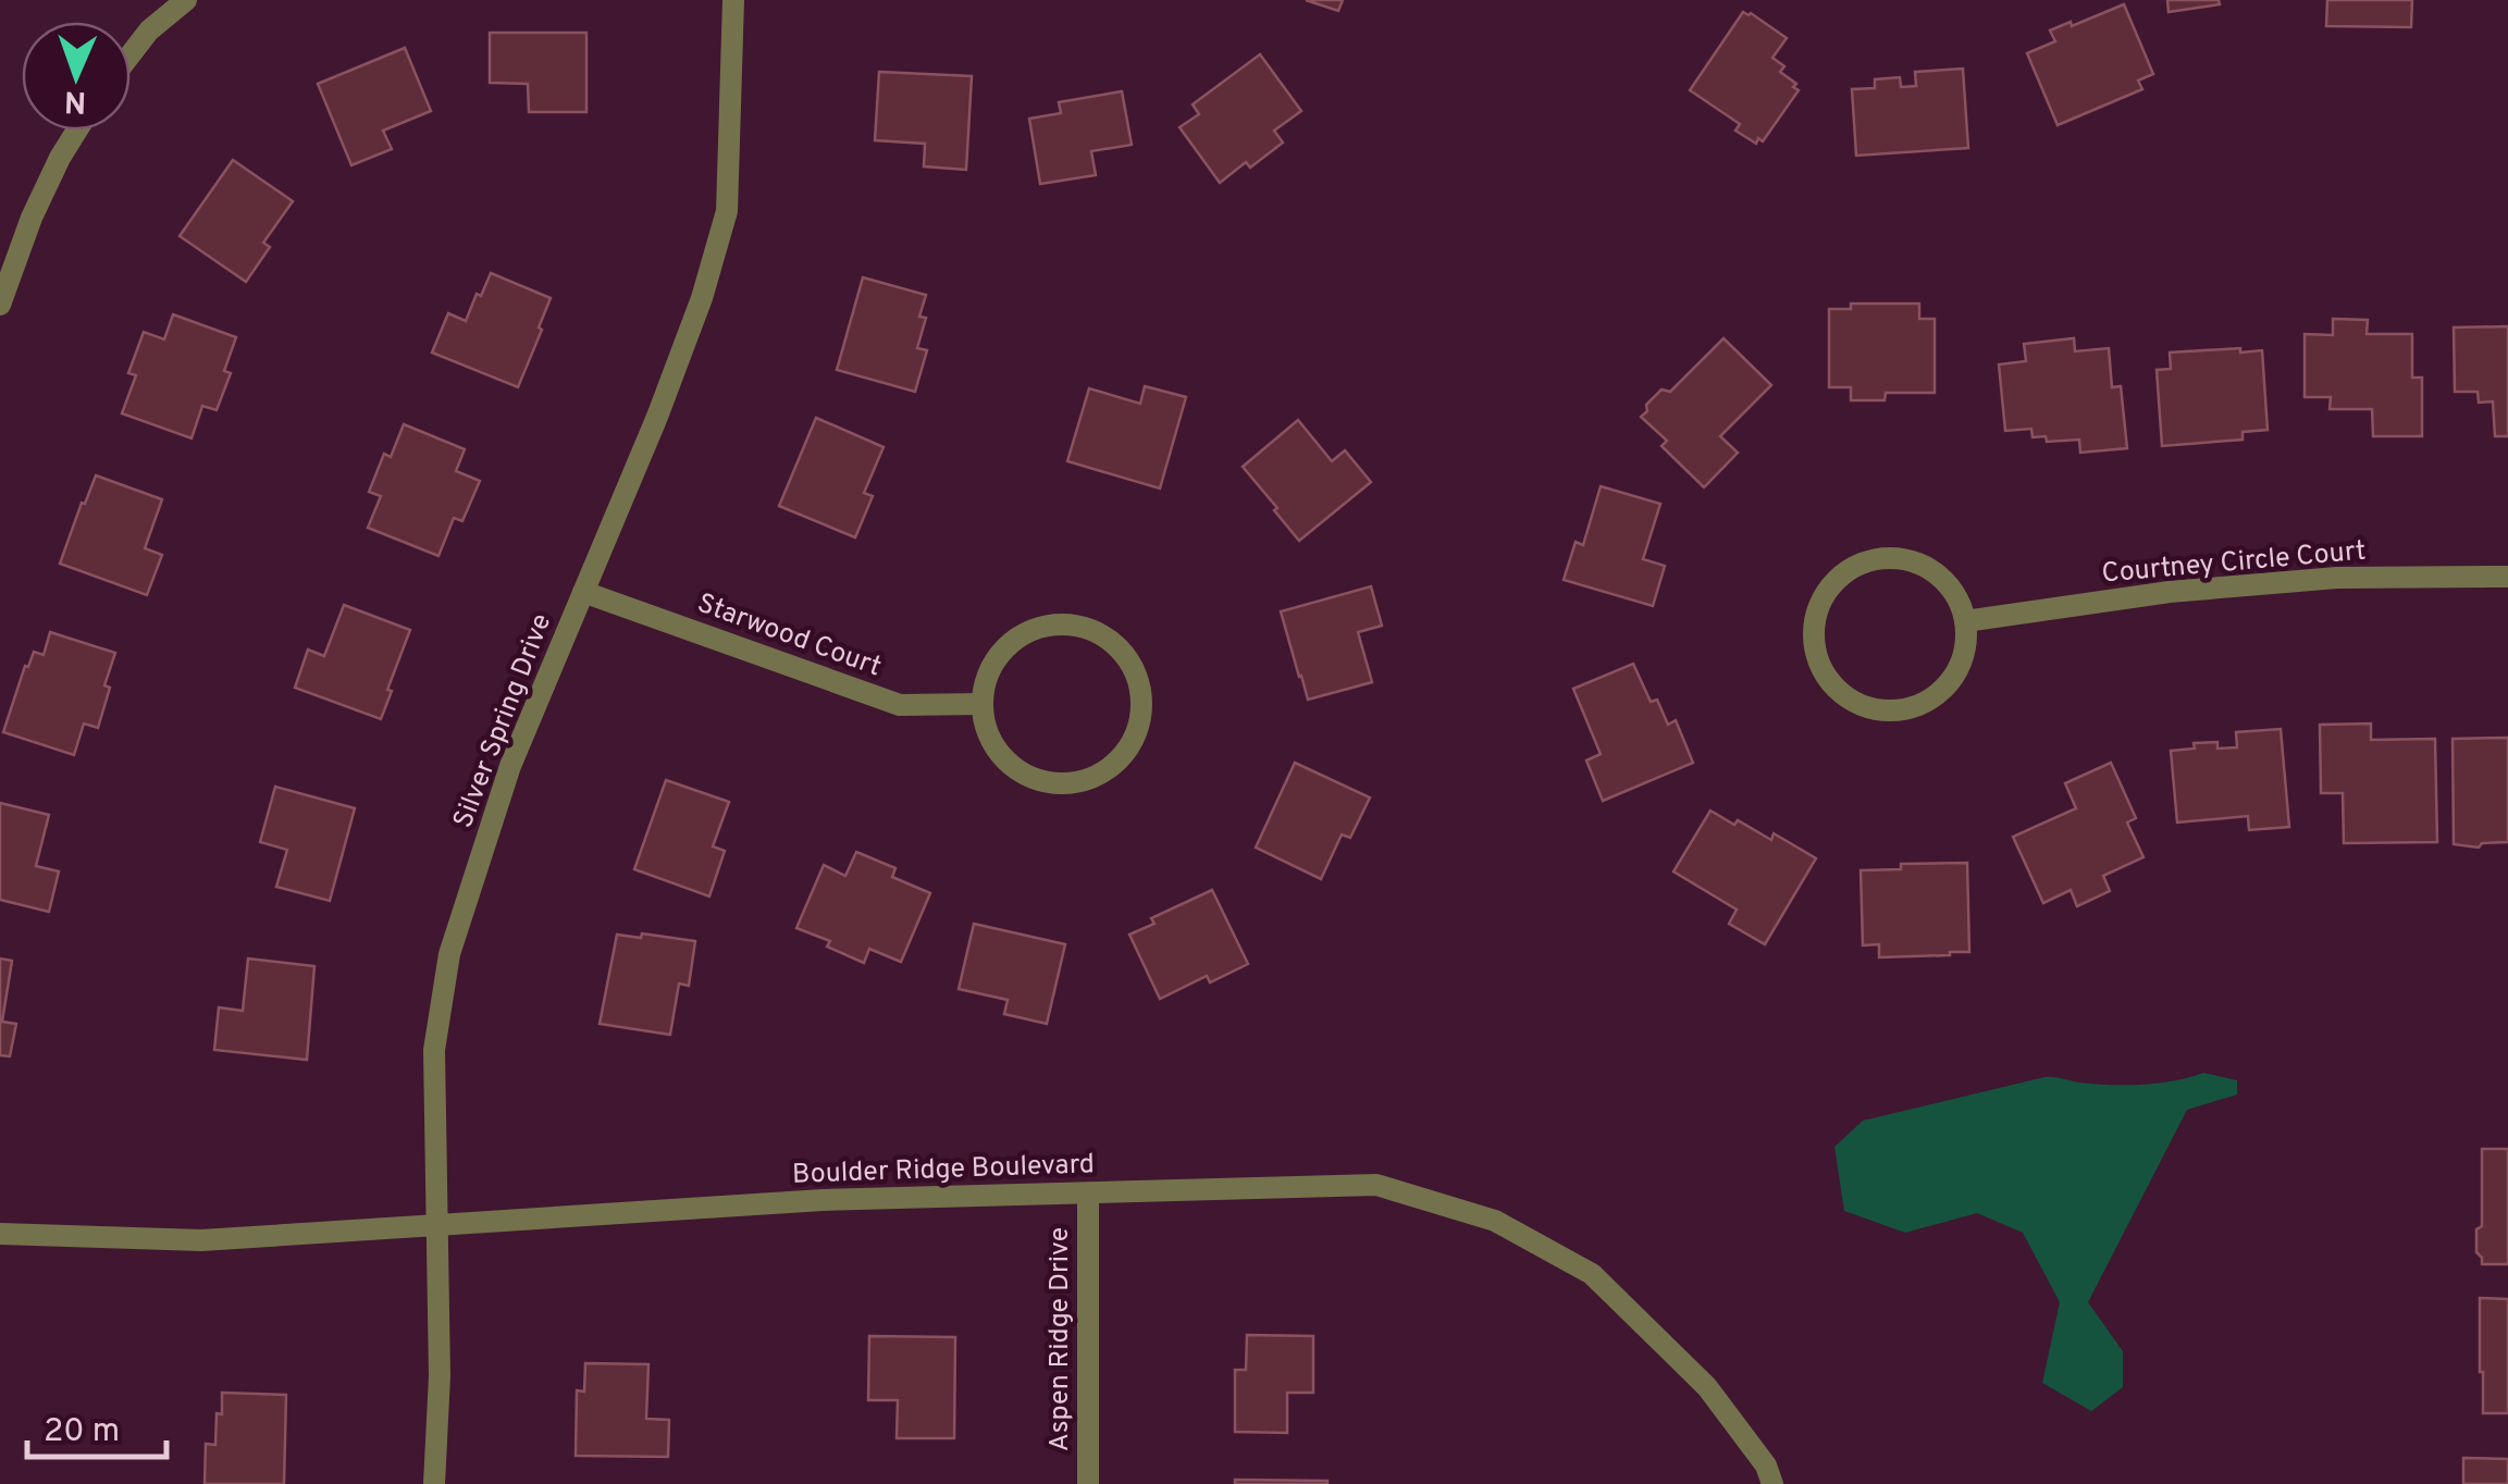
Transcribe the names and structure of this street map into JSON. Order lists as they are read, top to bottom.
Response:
{
  "streets": {
    "street": [
      "Courtney Circle Court",
      "Starwood Court",
      "Silver Spring Drive",
      "Boulder Ridge Boulevard",
      "Aspen Ridge Drive"
    ]
  },
  "crossings": [
    ["Starwood Court", "Silver Spring Drive"],
    ["Silver Spring Drive", "Boulder Ridge Boulevard"],
    ["Boulder Ridge Boulevard", "Aspen Ridge Drive"]
  ],
  "scale_bar": "20 m",
  "north": "bottom"
}
